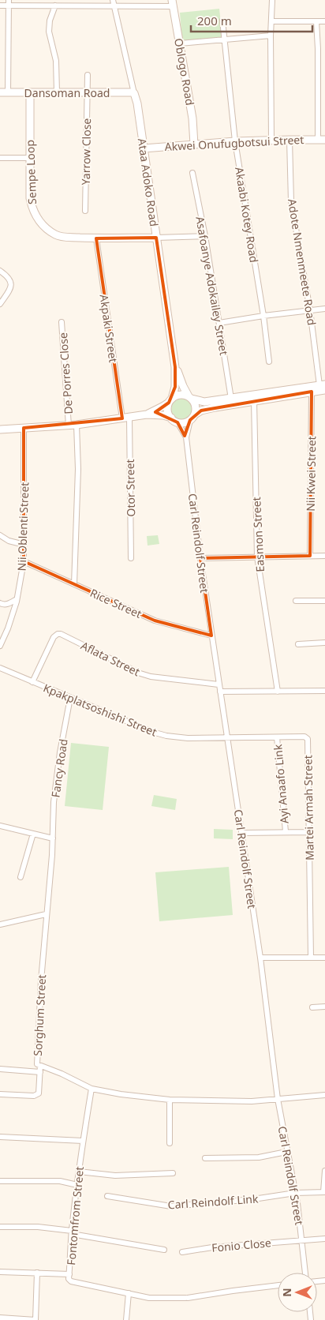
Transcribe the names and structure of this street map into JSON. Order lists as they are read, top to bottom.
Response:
{
  "streets": {
    "main road": [
      "Oblogo Road",
      "Dansoman Road",
      "Akwei Onufugbotsui Street",
      "Sempe Loop",
      "Ataa Adoko Road"
    ],
    "street": [
      "Yarrow Close",
      "Akaabi Kotey Road",
      "Adote Nmenmeete Road",
      "Asafoanye Adokailey Street",
      "Akpaki Street",
      "De Porres Close",
      "Nii Kwei Street",
      "Otor Street",
      "Nii Oblenti Street",
      "Easmon Street",
      "Carl Reindolf Street",
      "Rice Street",
      "Aflata Street",
      "Kpakplatsoshishi Street",
      "Fancy Road",
      "Ayi Anaafo Link",
      "Martei Armah Street",
      "Sorghum Street",
      "Carl Reindolf Link",
      "Fontomfrom Street",
      "Fonio Close"
    ]
  },
  "crossings": [
    ["Oblogo Road", "Akwei Onufugbotsui Street"],
    ["Dansoman Road", "Yarrow Close"],
    ["Dansoman Road", "Sempe Loop"],
    ["Dansoman Road", "Ataa Adoko Road"],
    ["Akwei Onufugbotsui Street", "Ataa Adoko Road"],
    ["Akwei Onufugbotsui Street", "Akaabi Kotey Road"],
    ["Akwei Onufugbotsui Street", "Adote Nmenmeete Road"],
    ["Sempe Loop", "Ataa Adoko Road"],
    ["Sempe Loop", "Akpaki Street"],
    ["Ataa Adoko Road", "Carl Reindolf Street"],
    ["Akpaki Street", "Otor Street"],
    ["Nii Oblenti Street", "Rice Street"],
    ["Carl Reindolf Street", "Rice Street"],
    ["Carl Reindolf Street", "Aflata Street"],
    ["Carl Reindolf Street", "Kpakplatsoshishi Street"],
    ["Carl Reindolf Street", "Martei Armah Street"],
    ["Carl Reindolf Street", "Sorghum Street"],
    ["Carl Reindolf Street", "Carl Reindolf Link"],
    ["Carl Reindolf Street", "Fonio Close"],
    ["Aflata Street", "Kpakplatsoshishi Street"],
    ["Kpakplatsoshishi Street", "Fancy Road"],
    ["Kpakplatsoshishi Street", "Martei Armah Street"],
    ["Fancy Road", "Sorghum Street"],
    ["Ayi Anaafo Link", "Martei Armah Street"],
    ["Sorghum Street", "Fontomfrom Street"]
  ],
  "scale_bar": "200 m",
  "north": "left"
}
